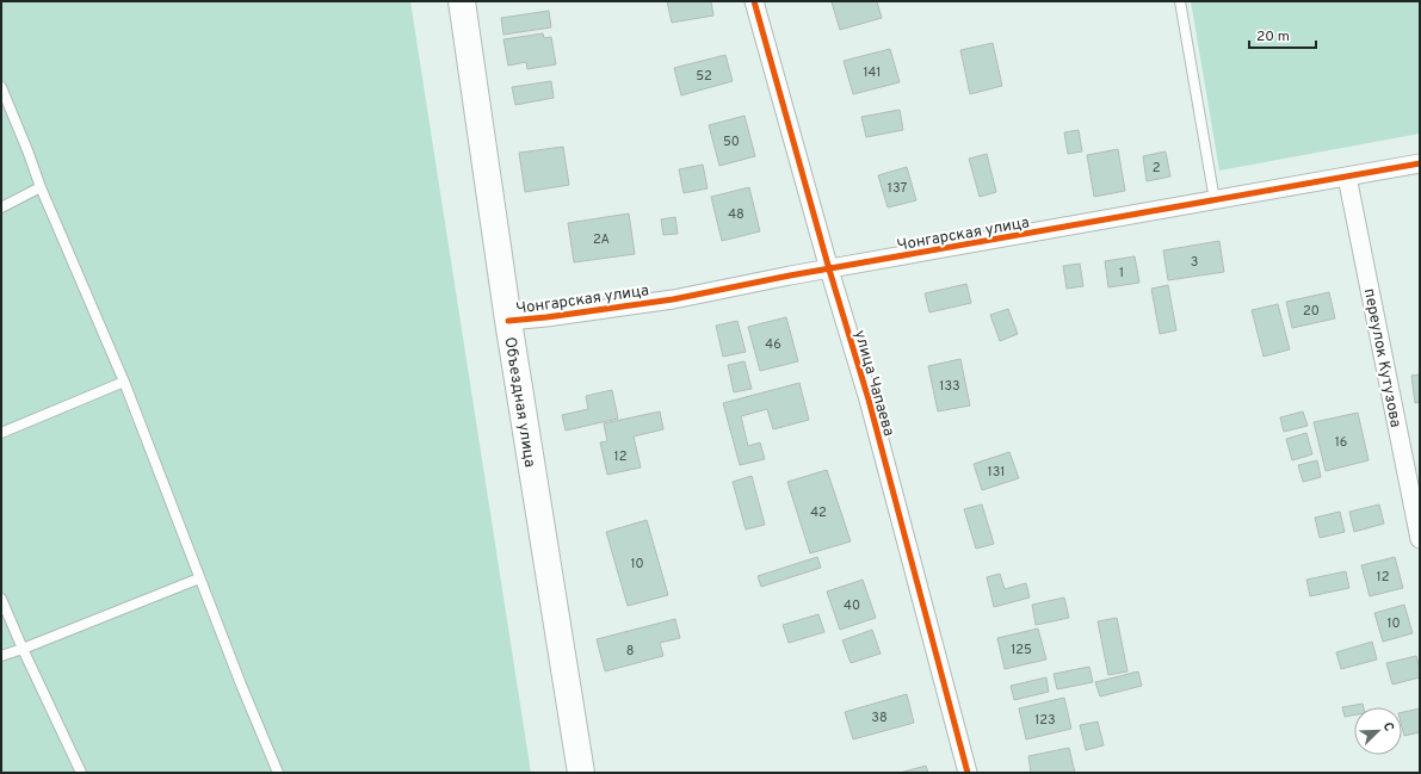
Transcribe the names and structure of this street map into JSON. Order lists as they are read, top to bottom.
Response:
{
  "streets": {
    "street": [
      "Чонгарская улица",
      "переулок Кутузова",
      "улица Чапаева",
      "Объездная улица"
    ]
  },
  "crossings": [
    ["Чонгарская улица", "переулок Кутузова"],
    ["Чонгарская улица", "улица Чапаева"],
    ["Чонгарская улица", "Объездная улица"]
  ],
  "house_numbers": [
    "141",
    "52",
    "50",
    "2",
    "137",
    "48",
    "2А",
    "3",
    "1",
    "20",
    "46",
    "133",
    "16",
    "12",
    "131",
    "42",
    "10",
    "12",
    "40",
    "10",
    "125",
    "8",
    "38",
    "123"
  ],
  "scale_bar": "20 m",
  "north": "top right"
}
